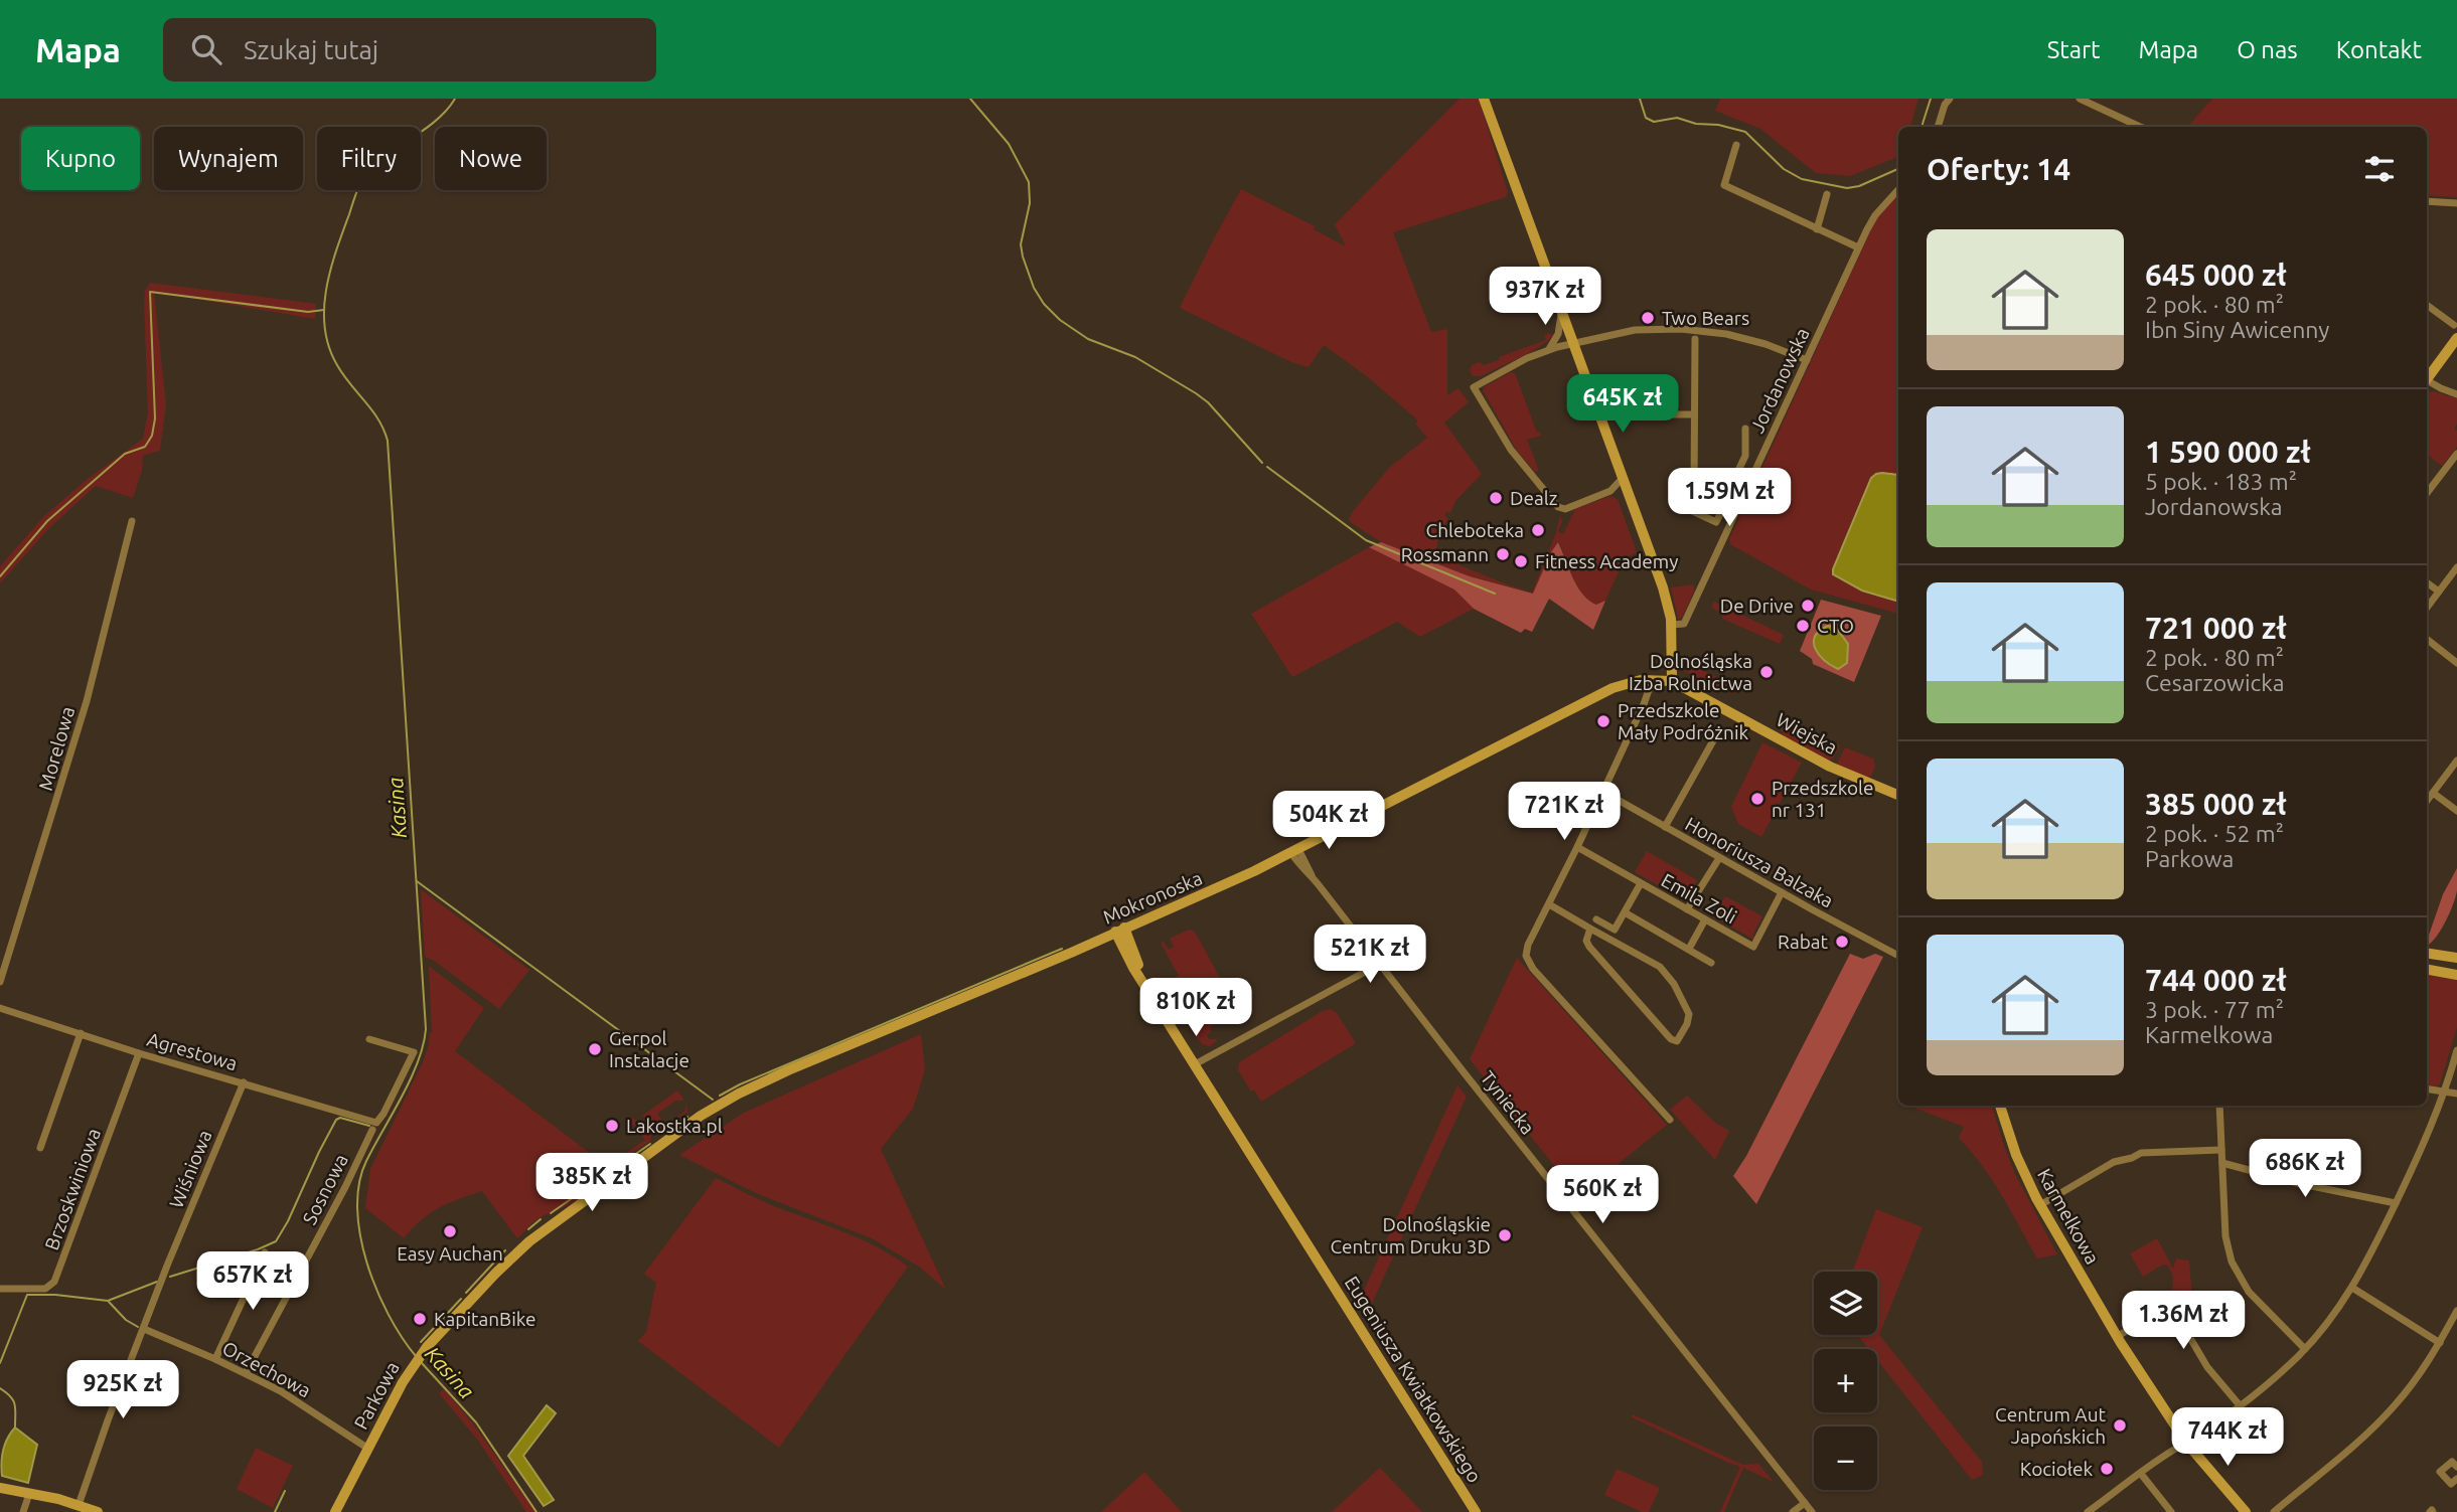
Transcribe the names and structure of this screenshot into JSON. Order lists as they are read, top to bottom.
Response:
{
  "streets": {
    "main road": [
      "Wiejska",
      "Mokronoska",
      "Karmelkowa",
      "Eugeniusza Kwiatkowskiego",
      "Parkowa"
    ],
    "street": [
      "Jordanowska",
      "Morelowa",
      "Honoriusza Balzaka",
      "Emila Zoli",
      "Agrestowa",
      "Tyniecka",
      "Wiśniowa",
      "Brzoskwiniowa",
      "Sosnowa",
      "Orzechowa"
    ]
  },
  "crossings": [
    ["Wiejska", "Mokronoska"],
    ["Honoriusza Balzaka", "Emila Zoli"],
    ["Mokronoska", "Tyniecka"],
    ["Mokronoska", "Eugeniusza Kwiatkowskiego"],
    ["Mokronoska", "Parkowa"],
    ["Agrestowa", "Wiśniowa"],
    ["Agrestowa", "Brzoskwiniowa"],
    ["Agrestowa", "Sosnowa"],
    ["Wiśniowa", "Orzechowa"],
    ["Sosnowa", "Orzechowa"],
    ["Orzechowa", "Parkowa"]
  ],
  "water": ["Kasina"],
  "places": [
    "Two Bears",
    "Dealz",
    "Chleboteka",
    "Rossmann",
    "Fitness Academy",
    "De Drive",
    "СТО",
    "Dolnośląska Izba Rolnictwa",
    "Przedszkole Mały Podróżnik",
    "Przedszkole nr 131",
    "Rabat",
    "Gerpol Instalacje",
    "Lakostka.pl",
    "Easy Auchan",
    "Dolnośląskie Centrum Druku 3D",
    "KapitanBike",
    "Centrum Aut Japońskich",
    "Kociołek"
  ],
  "page": {
    "header": "Mapa",
    "search": "Szukaj tutaj",
    "nav": [
      "Start",
      "Mapa",
      "O nas",
      "Kontakt"
    ],
    "chip": [
      "Kupno",
      "Wynajem",
      "Filtry",
      "Nowe"
    ],
    "heading": "Oferty: 14",
    "list": [
      {
        "name": "645 000 zł",
        "note": "2 pok. · 80 m² · Ibn Siny Awicenny"
      },
      {
        "name": "1 590 000 zł",
        "note": "5 pok. · 183 m² · Jordanowska"
      },
      {
        "name": "721 000 zł",
        "note": "2 pok. · 80 m² · Cesarzowicka"
      },
      {
        "name": "385 000 zł",
        "note": "2 pok. · 52 m² · Parkowa"
      },
      {
        "name": "744 000 zł",
        "note": "3 pok. · 77 m² · Karmelkowa"
      }
    ],
    "price": [
      "937K zł",
      "645K zł",
      "1.59M zł",
      "721K zł",
      "504K zł",
      "521K zł",
      "810K zł",
      "686K zł",
      "385K zł",
      "560K zł",
      "657K zł",
      "1.36M zł",
      "925K zł",
      "744K zł"
    ],
    "map_buttons": ["+", "−"]
  }
}
